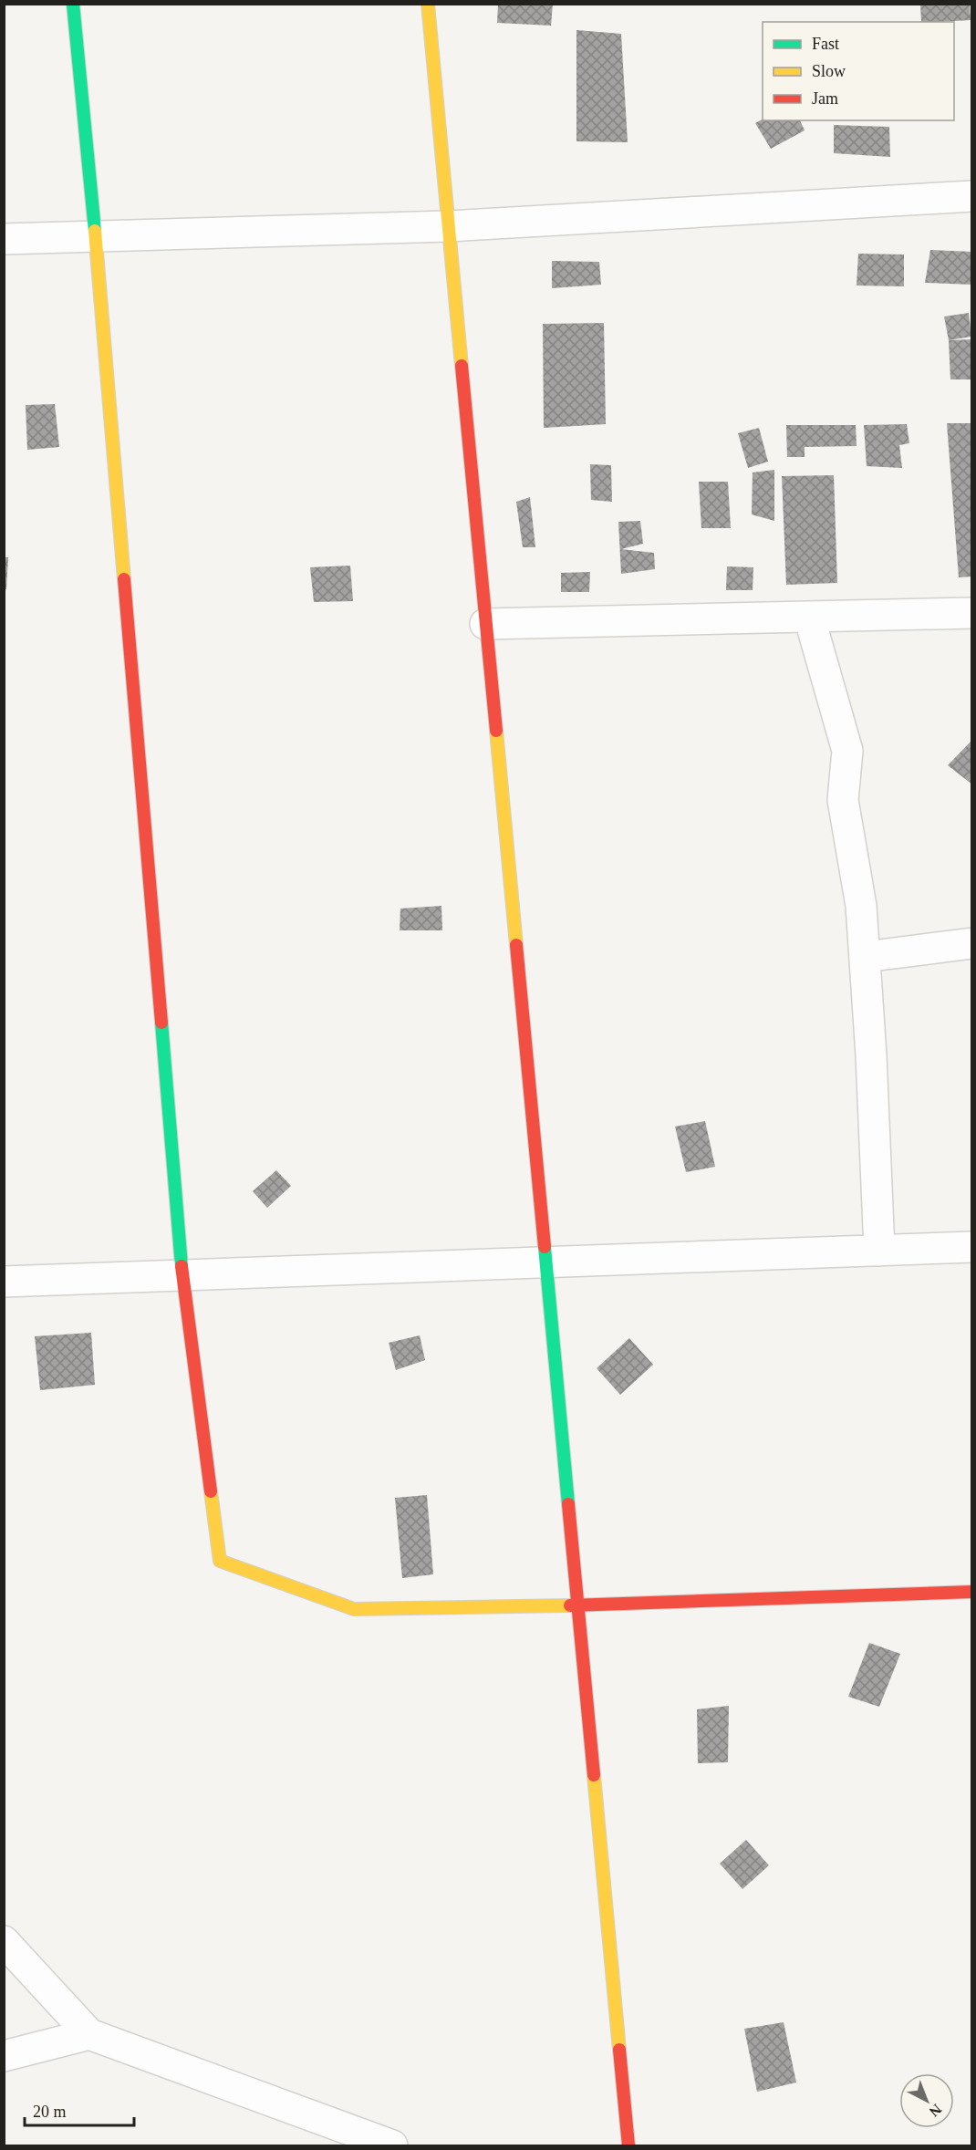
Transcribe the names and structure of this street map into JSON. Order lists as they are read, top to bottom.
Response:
{
  "legend": ["Fast", "Slow", "Jam"],
  "scale_bar": "20 m",
  "north": "bottom right"
}
